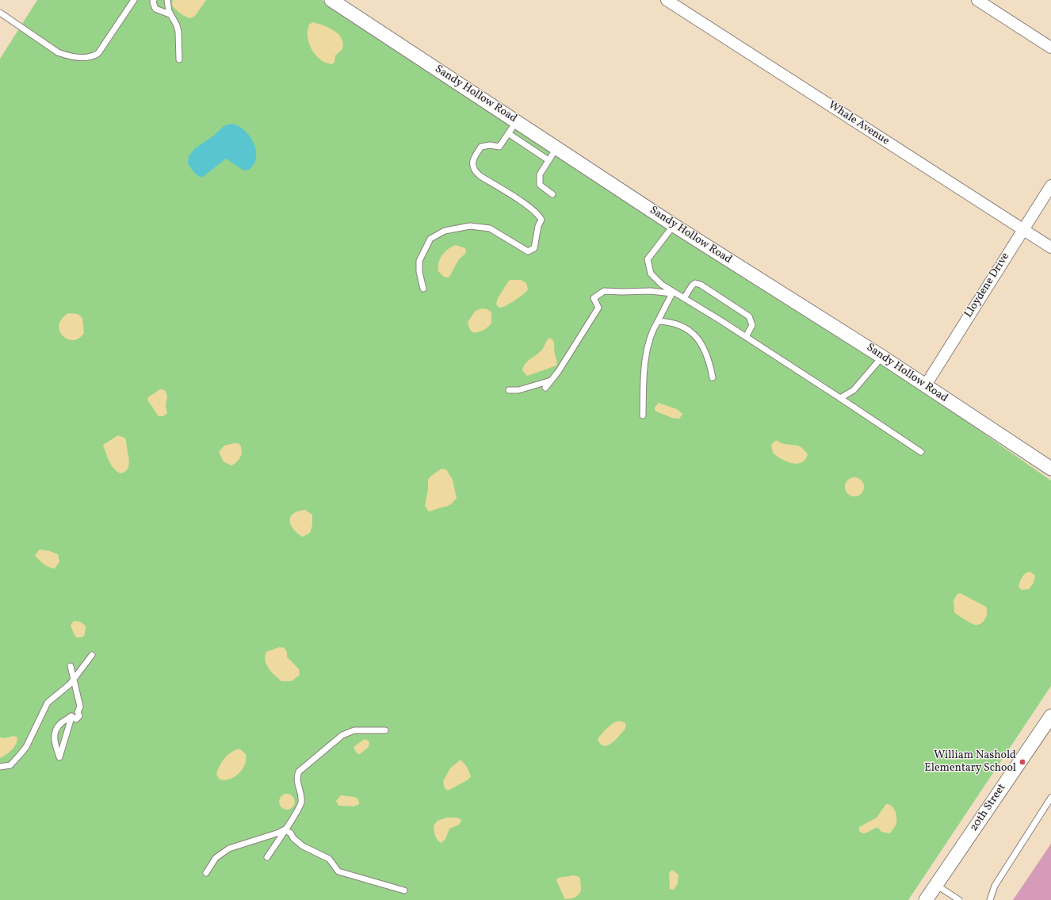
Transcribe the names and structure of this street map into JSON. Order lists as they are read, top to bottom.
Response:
{
  "streets": {
    "street": [
      "Sandy Hollow Road",
      "Whale Avenue",
      "Lloydene Drive",
      "20th Street"
    ]
  },
  "crossings": [
    ["Sandy Hollow Road", "Lloydene Drive"],
    ["Whale Avenue", "Lloydene Drive"]
  ],
  "places": ["William Nashold Elementary School"]
}
